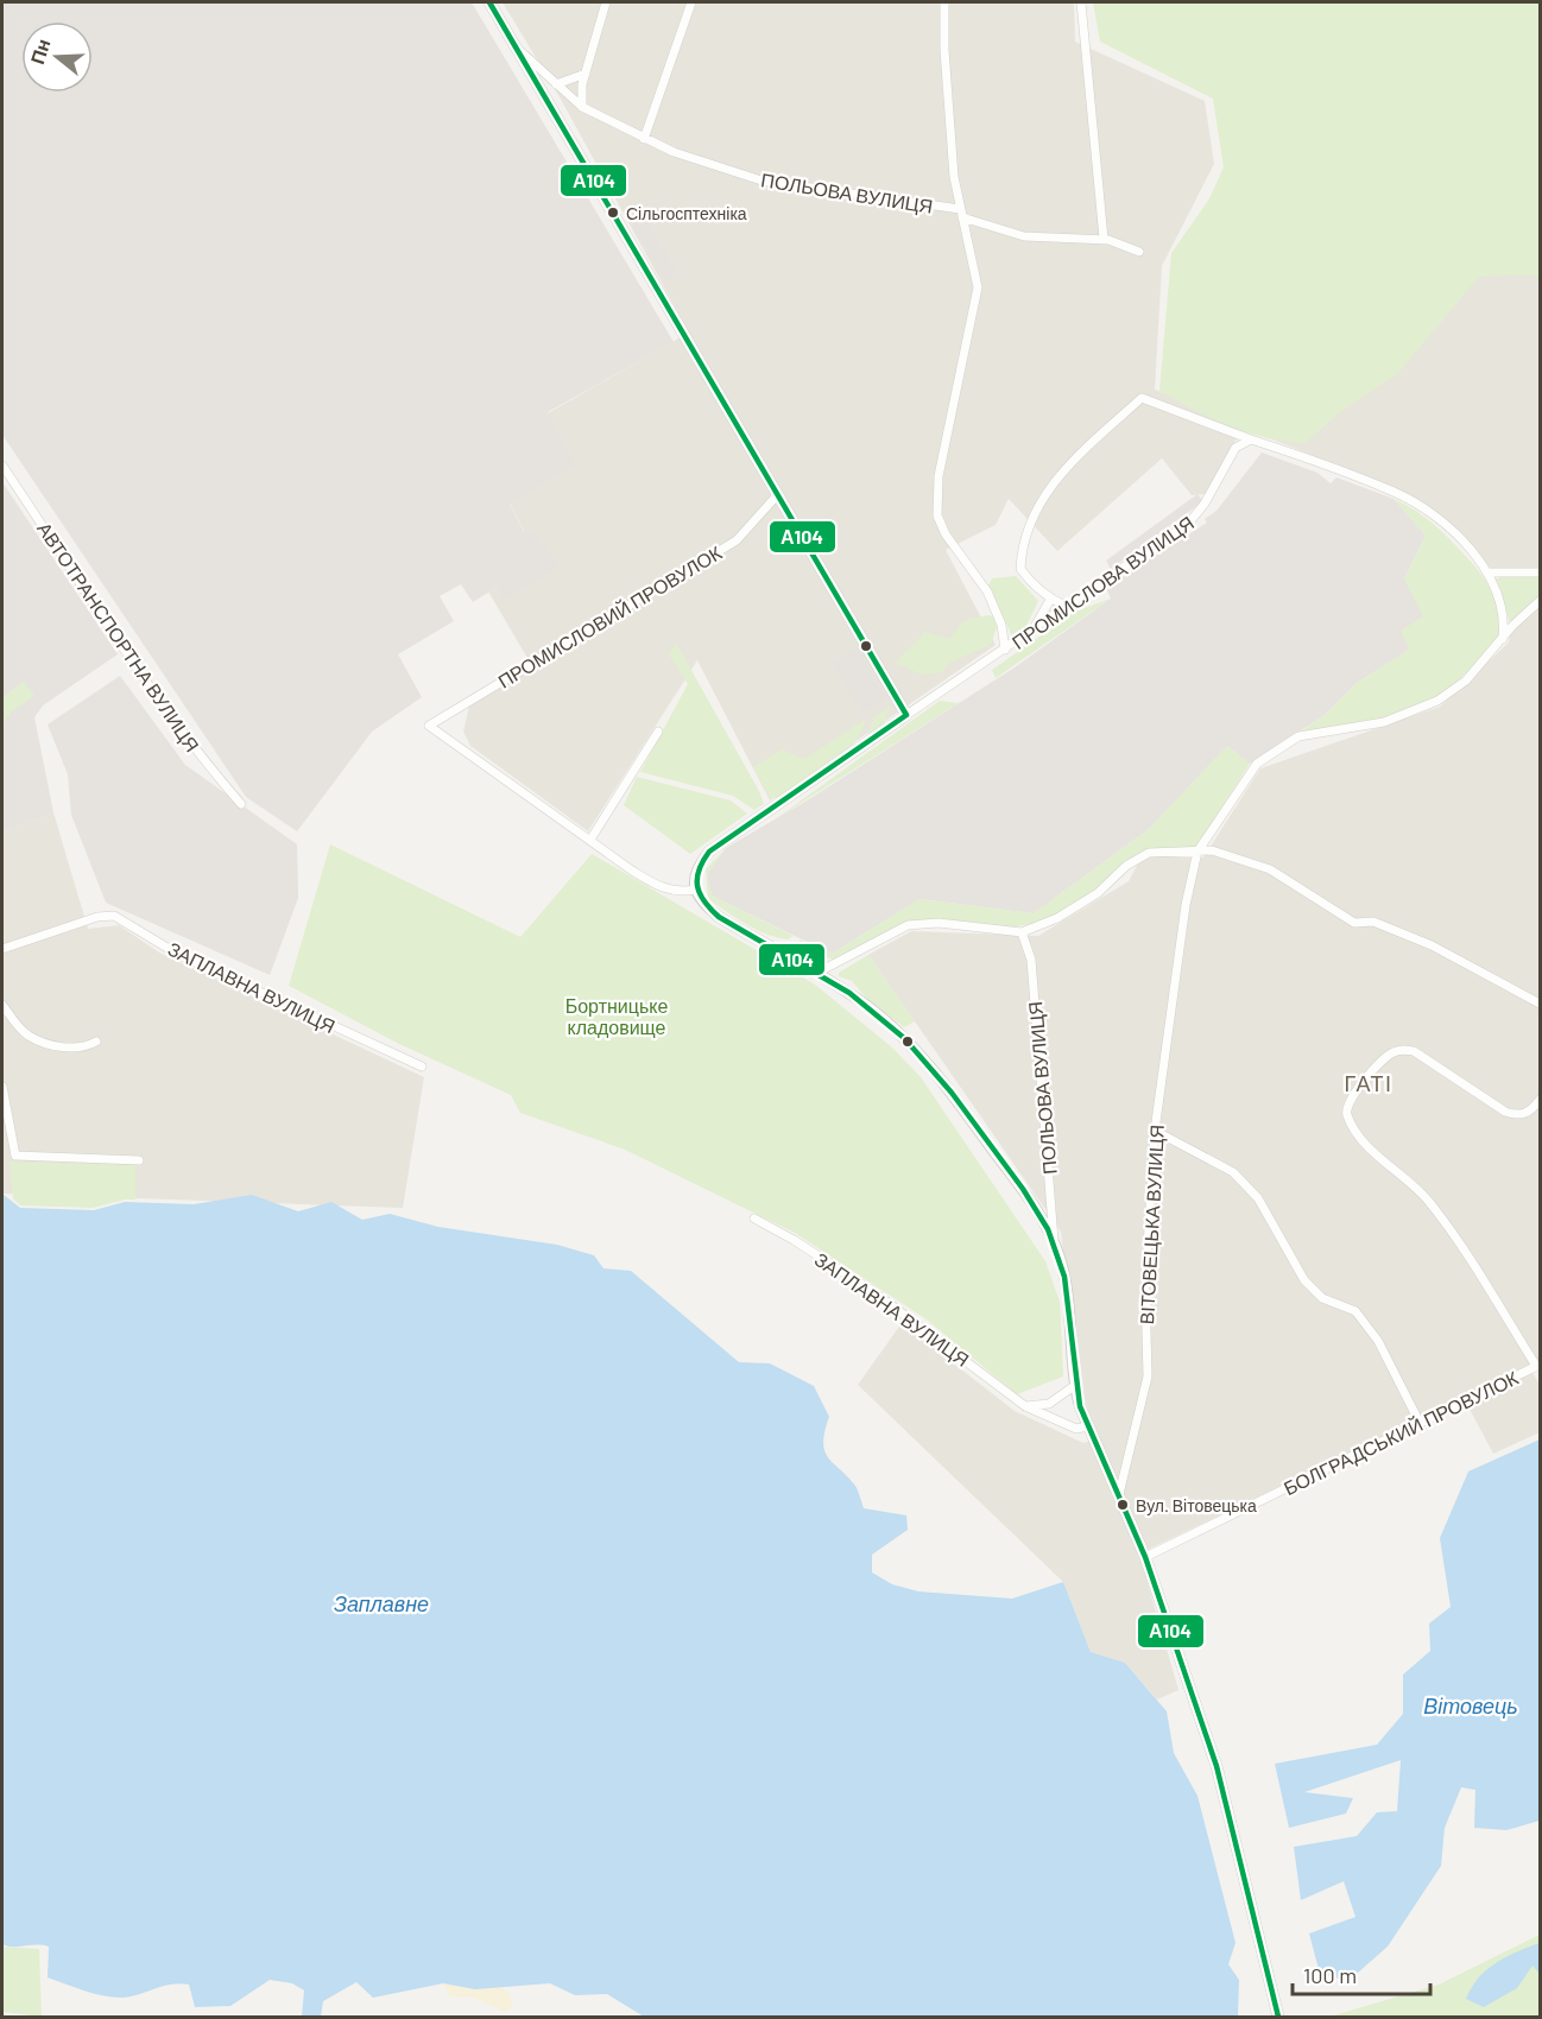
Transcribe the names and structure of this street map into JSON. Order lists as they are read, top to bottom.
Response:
{
  "streets": {
    "street": [
      "ПОЛЬОВА ВУЛИЦЯ",
      "ПРОМИСЛОВА ВУЛИЦЯ",
      "ПРОМИСЛОВИЙ ПРОВУЛОК",
      "АВТОТРАНСПОРТНА ВУЛИЦЯ",
      "ЗАПЛАВНА ВУЛИЦЯ",
      "ВІТОВЕЦЬКА ВУЛИЦЯ",
      "БОЛГРАДСЬКИЙ ПРОВУЛОК"
    ]
  },
  "crossings": [
    ["ПОЛЬОВА ВУЛИЦЯ", "ПРОМИСЛОВА ВУЛИЦЯ"]
  ],
  "districts": ["ГАТІ"],
  "water": ["Заплавне", "Вітовець"],
  "parks": ["Бортницьке кладовище"],
  "places": ["Сільгосптехніка", "Вул. Вітовецька"],
  "lines": ["transit line А104"],
  "scale_bar": "100 m",
  "north": "left"
}
